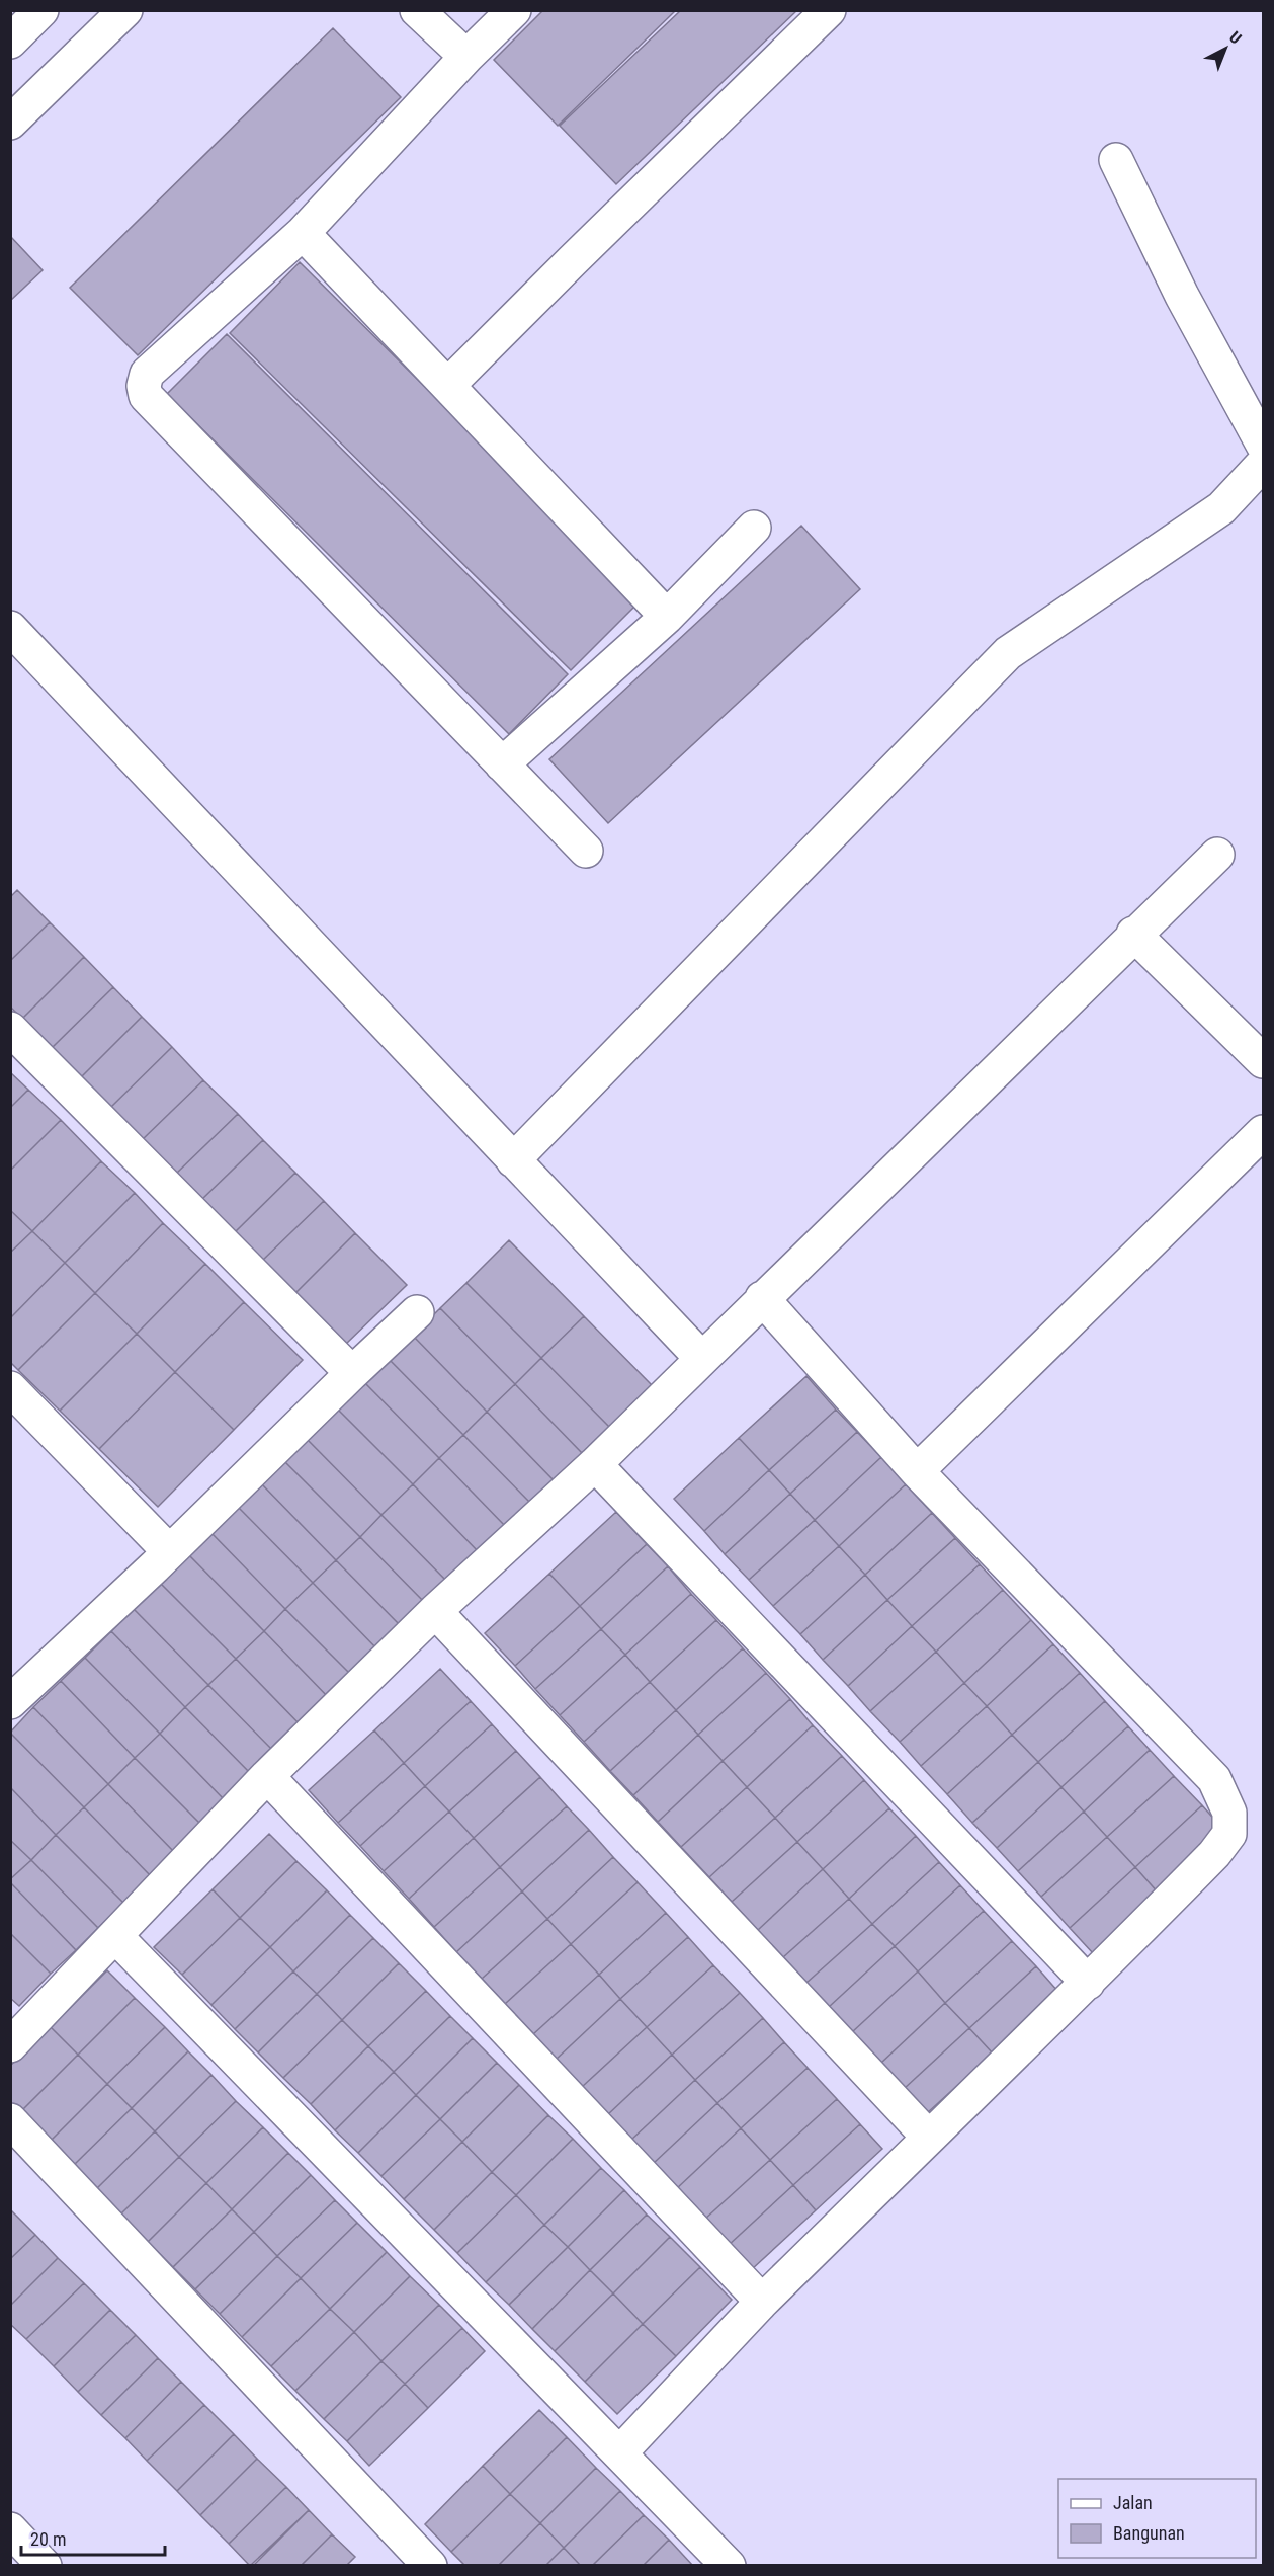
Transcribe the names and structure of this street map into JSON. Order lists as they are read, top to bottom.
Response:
{
  "legend": ["Jalan", "Bangunan"],
  "scale_bar": "20 m",
  "north": "top right"
}
